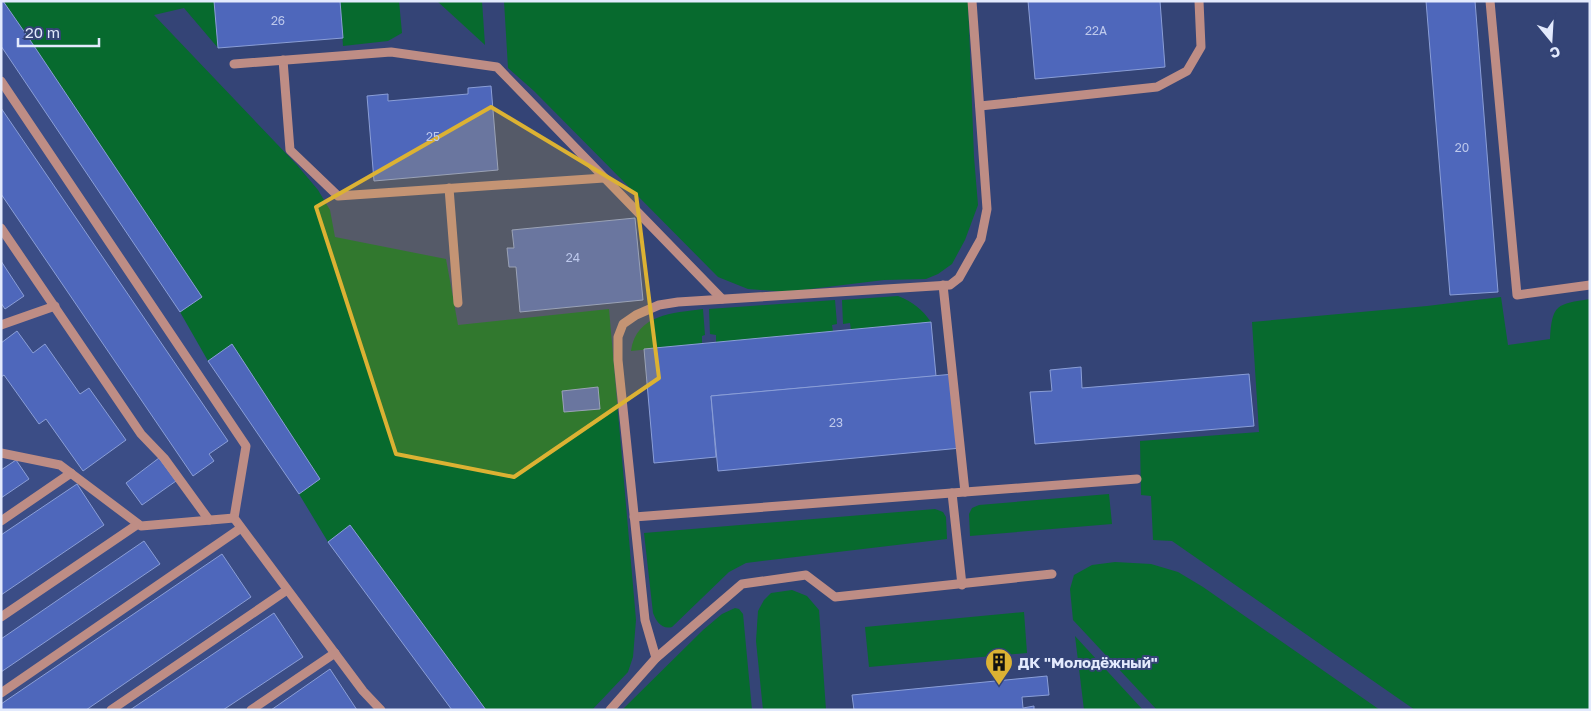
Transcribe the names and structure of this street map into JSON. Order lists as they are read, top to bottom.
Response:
{
  "places": {
    "building": ["ДК \"Молодёжный\""]
  },
  "house_numbers": [
    "26",
    "22А",
    "25",
    "20",
    "24",
    "23"
  ],
  "scale_bar": "20 m",
  "north": "bottom"
}
